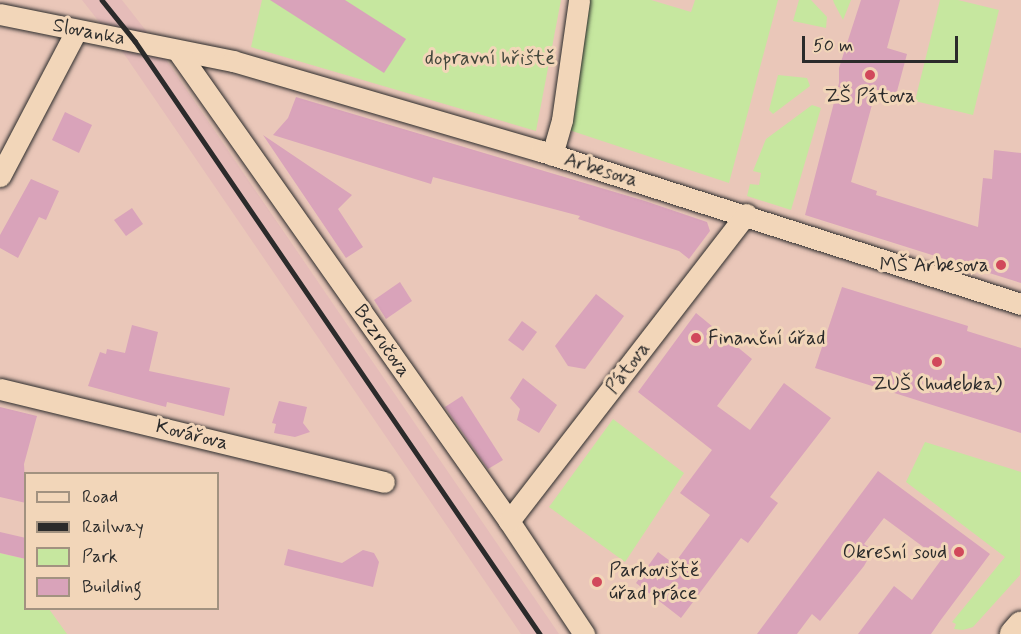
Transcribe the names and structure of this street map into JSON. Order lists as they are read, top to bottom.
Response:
{
  "streets": {
    "street": [
      "Slovanka",
      "Arbesova",
      "Bezručova",
      "Pátova",
      "Kovářova"
    ]
  },
  "crossings": [
    ["Slovanka", "Arbesova"],
    ["Slovanka", "Bezručova"],
    ["Arbesova", "Bezručova"],
    ["Arbesova", "Pátova"],
    ["Bezručova", "Pátova"]
  ],
  "parks": ["dopravní hřiště"],
  "places": [
    "ZŠ Pátova",
    "MŠ Arbesova",
    "Finanční úřad",
    "ZUŠ (hudebka)",
    "Okresní soud",
    "Parkoviště úřad práce"
  ],
  "legend": [
    "Road",
    "Railway",
    "Park",
    "Building"
  ],
  "scale_bar": "50 m"
}
